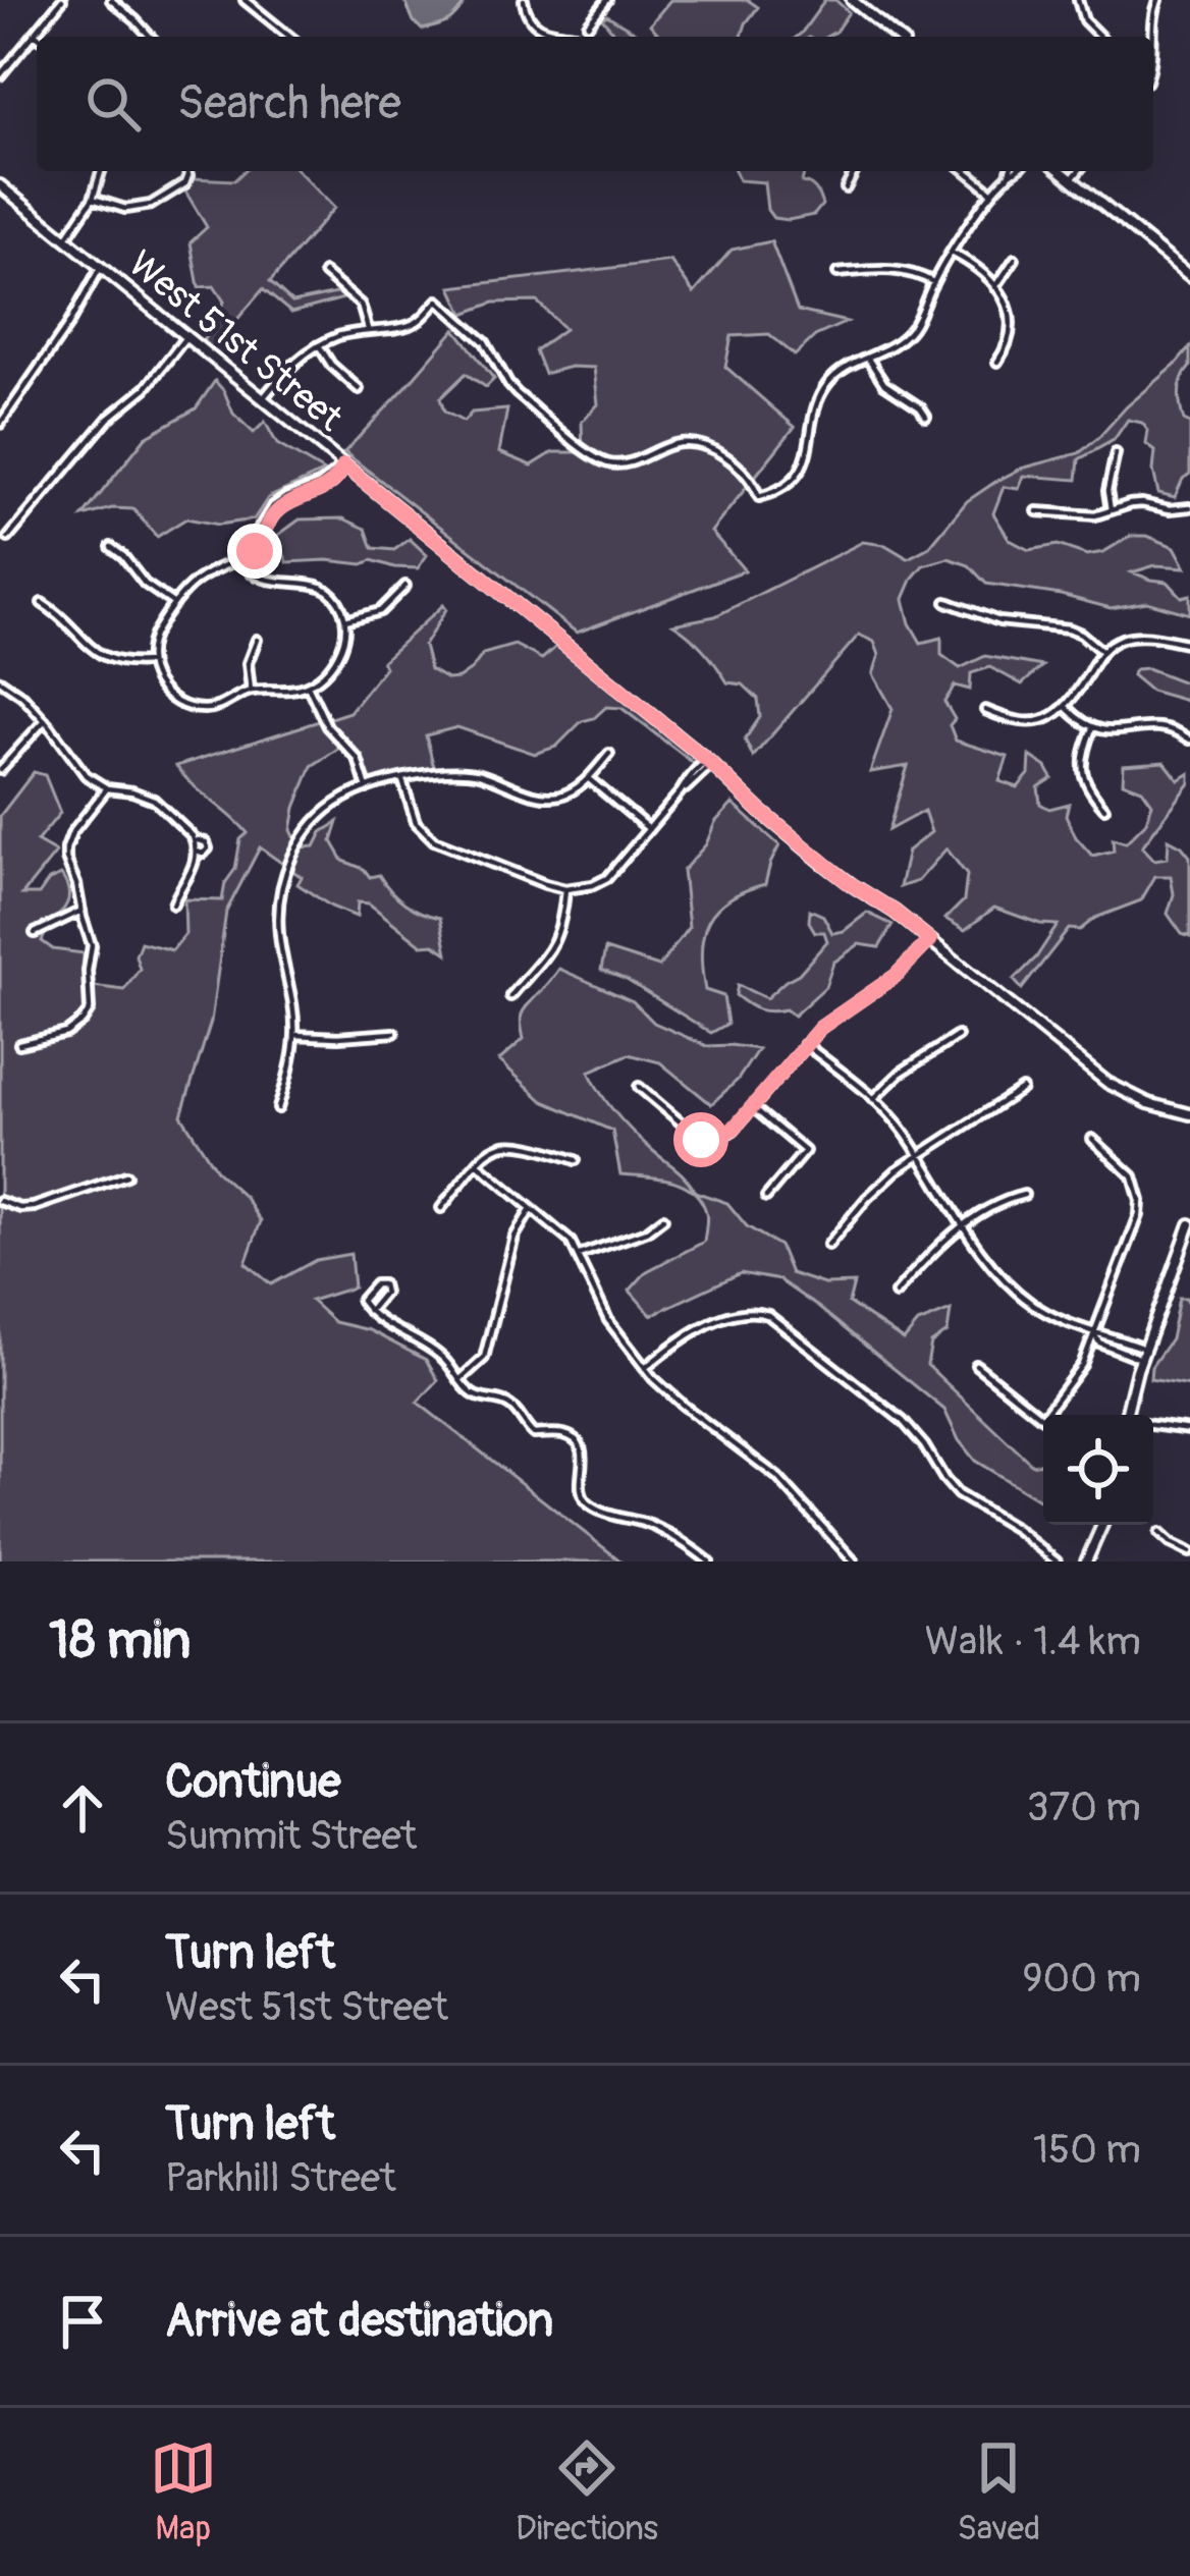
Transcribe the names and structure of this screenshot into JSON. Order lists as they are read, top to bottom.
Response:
{
  "streets": {
    "street": ["West 51st Street"]
  },
  "page": {
    "search": "Search here",
    "heading": ["18 min", "Walk · 1.4 km"],
    "list": [
      ["Continue", "Summit Street", "370 m"],
      ["Turn left", "West 51st Street", "900 m"],
      ["Turn left", "Parkhill Street", "150 m"],
      "Arrive at destination"
    ],
    "nav": ["Map", "Directions", "Saved"]
  }
}
